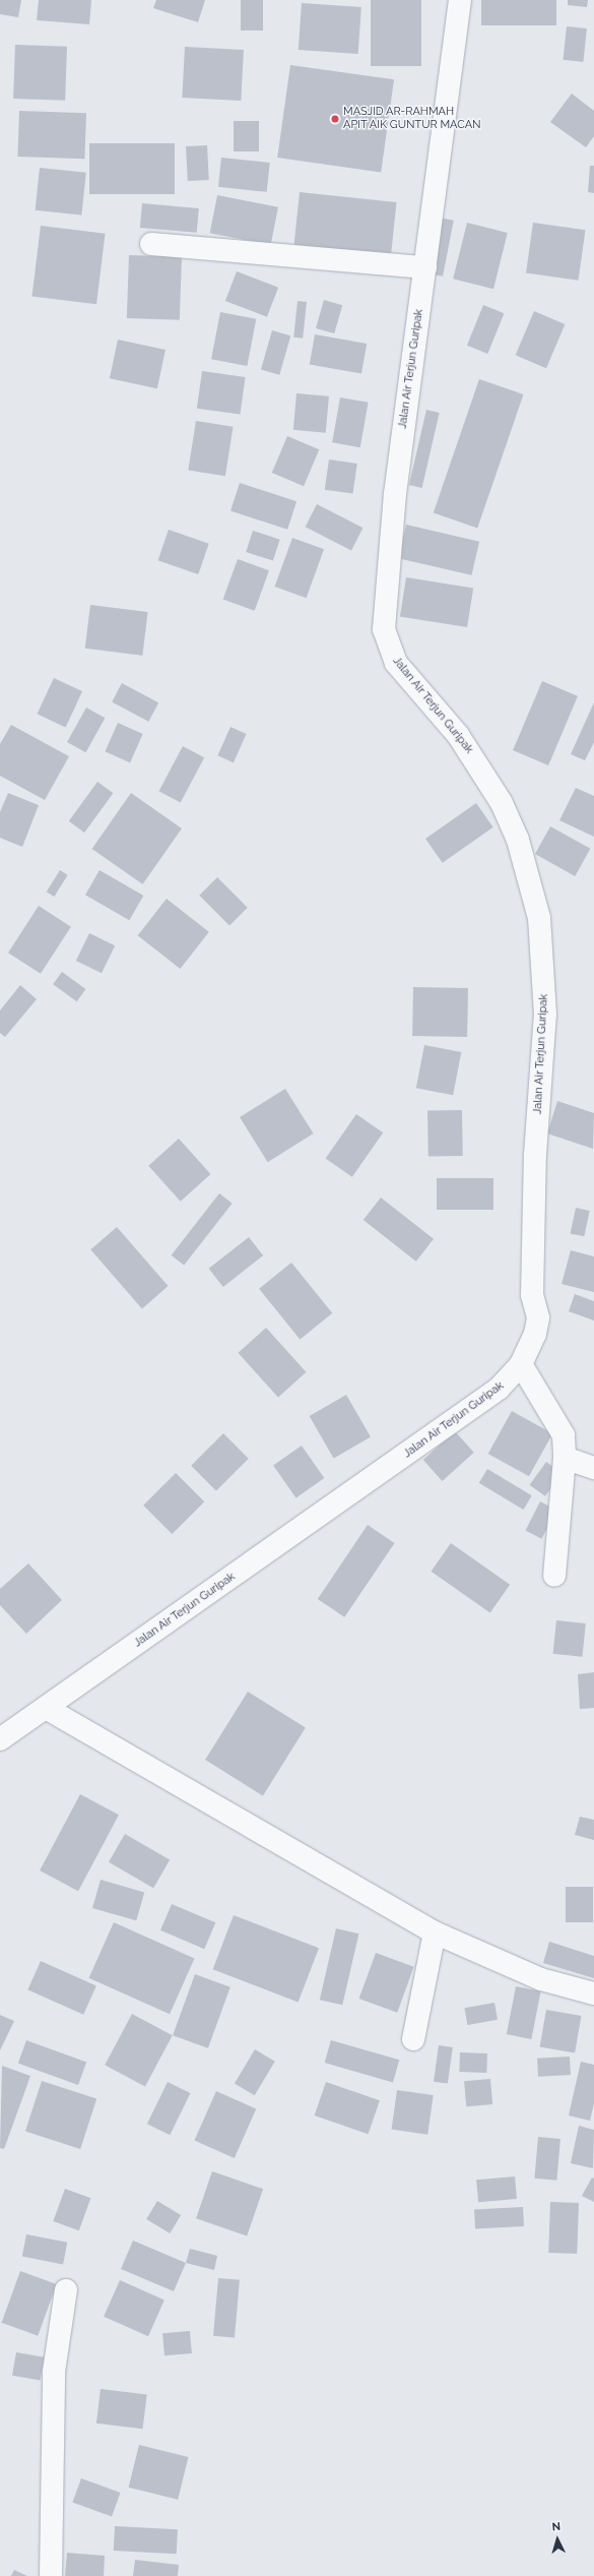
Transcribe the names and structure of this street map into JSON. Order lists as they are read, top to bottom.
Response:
{
  "streets": {
    "street": ["Jalan Air Terjun Guripak"]
  },
  "places": ["MASJID AR-RAHMAH APIT AIK GUNTUR MACAN"],
  "north": "top"
}
